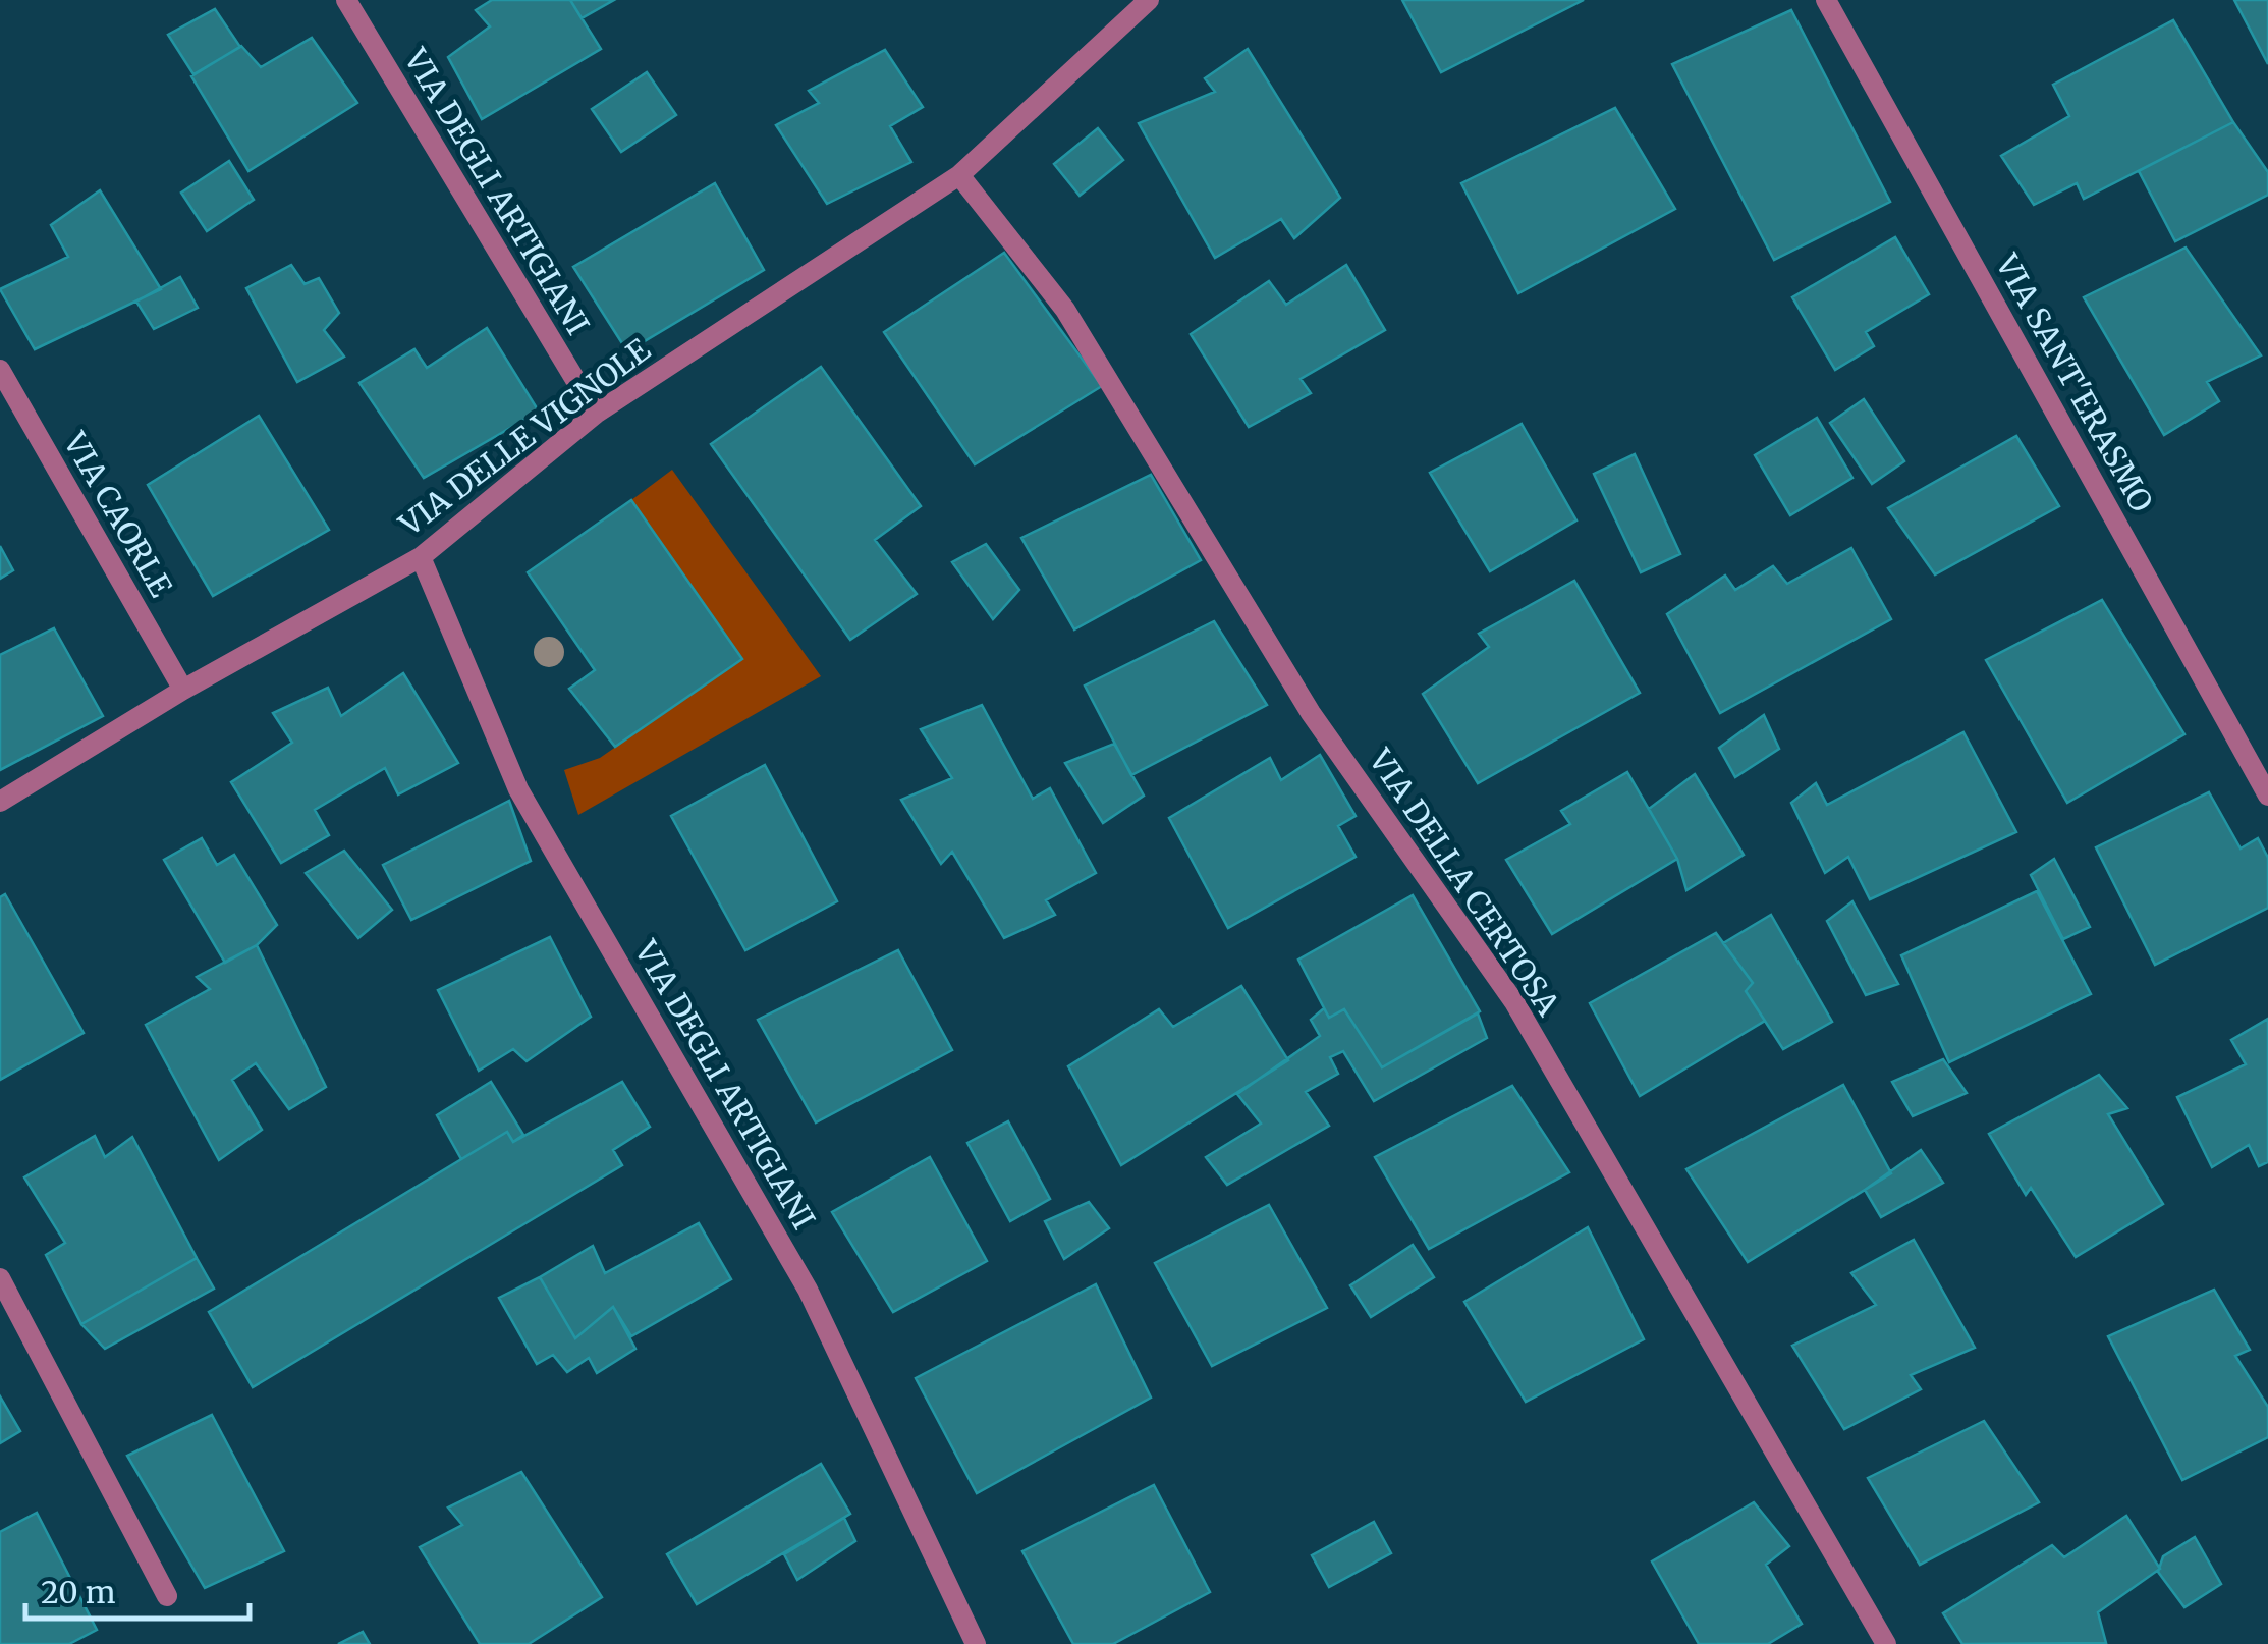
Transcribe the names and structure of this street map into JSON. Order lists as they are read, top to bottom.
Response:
{
  "streets": {
    "street": [
      "VIA DEGLI ARTIGIANI",
      "VIA SANT'ERASMO",
      "VIA DELLE VIGNOLE",
      "VIA CAORLE",
      "VIA DELLA CERTOSA"
    ]
  },
  "crossings": [
    ["VIA DEGLI ARTIGIANI", "VIA DELLE VIGNOLE"],
    ["VIA DELLE VIGNOLE", "VIA CAORLE"],
    ["VIA DELLE VIGNOLE", "VIA DELLA CERTOSA"]
  ],
  "scale_bar": "20 m"
}
